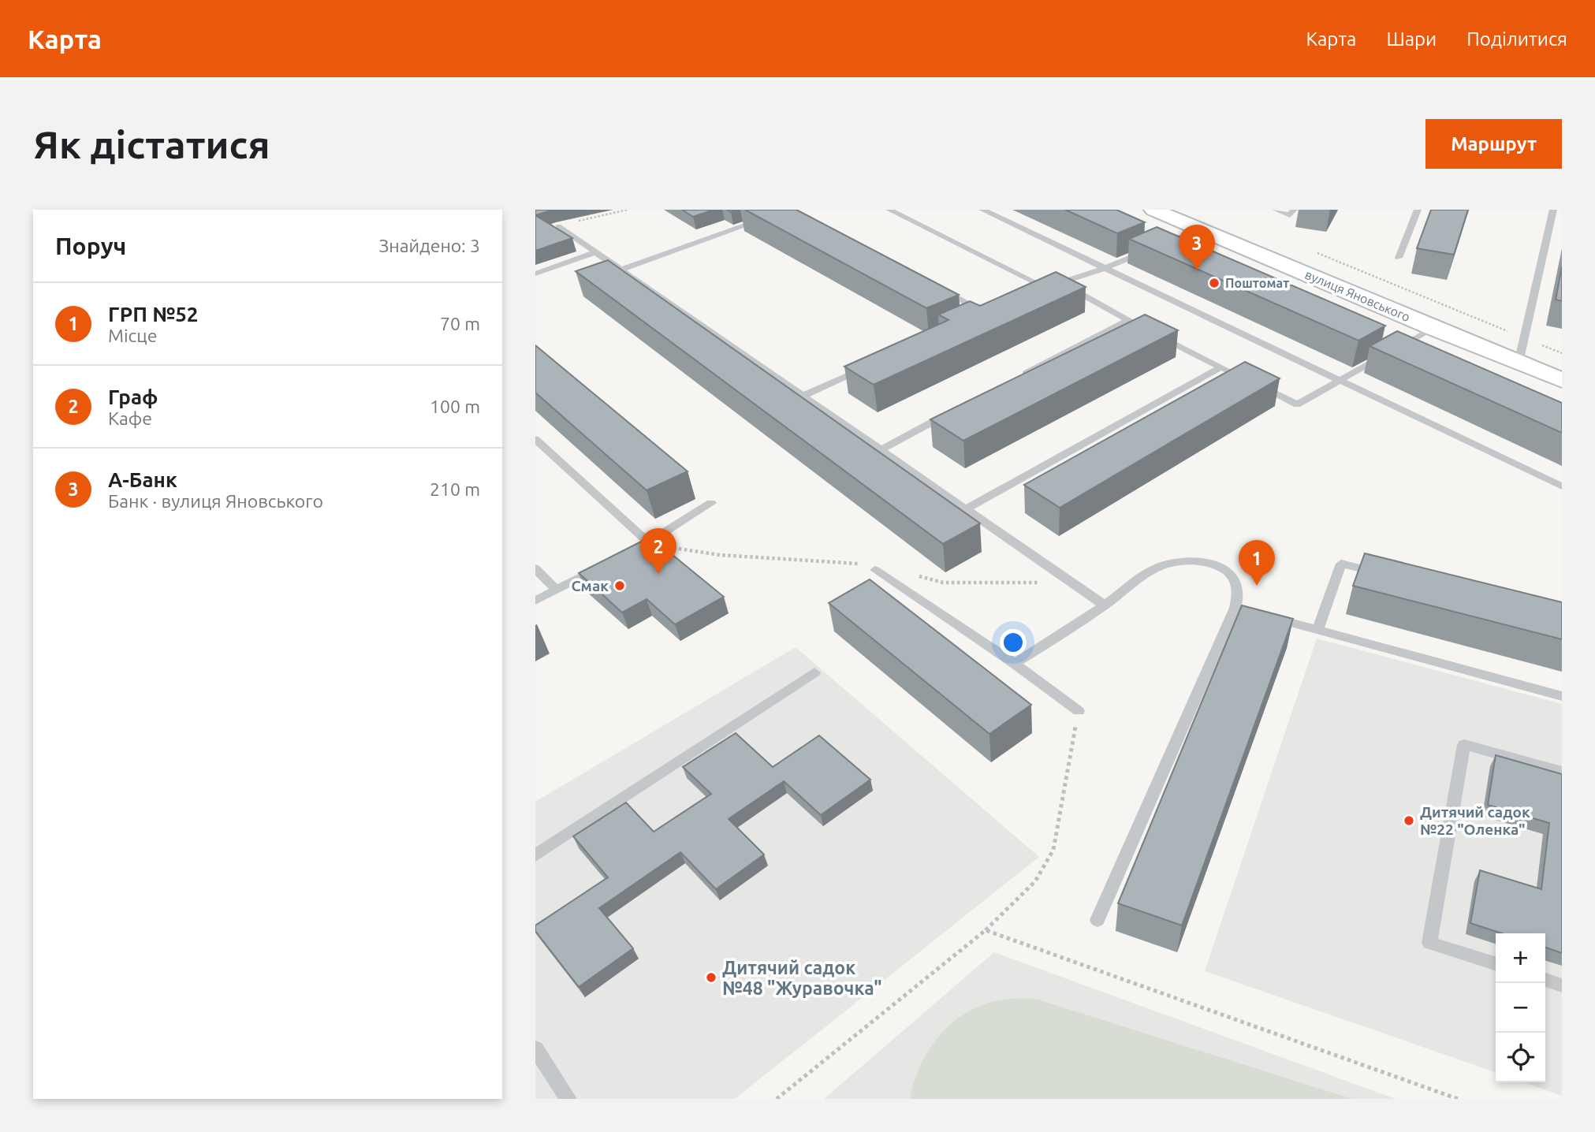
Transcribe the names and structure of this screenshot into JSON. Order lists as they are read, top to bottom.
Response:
{
  "streets": {
    "main road": ["вулиця Яновського"]
  },
  "places": [
    "Поштомат",
    "Смак",
    "Дитячий садок №22 \"Оленка\"",
    "Дитячий садок №48 \"Журавочка\""
  ],
  "page": {
    "header": "Карта",
    "nav": ["Карта", "Шари", "Поділитися"],
    "buttons": "Маршрут",
    "title": "Як дістатися",
    "heading": ["Поруч", "Знайдено: 3"],
    "pins": ["3", "2", "1"],
    "list": [
      {
        "mark": "1",
        "name": "ГРП №52",
        "note": "Місце",
        "value": "70 m"
      },
      {
        "mark": "2",
        "name": "Граф",
        "note": "Кафе",
        "value": "100 m"
      },
      {
        "mark": "3",
        "name": "А-Банк",
        "note": "Банк · вулиця Яновського",
        "value": "210 m"
      }
    ],
    "map_buttons": ["+", "−"]
  }
}
